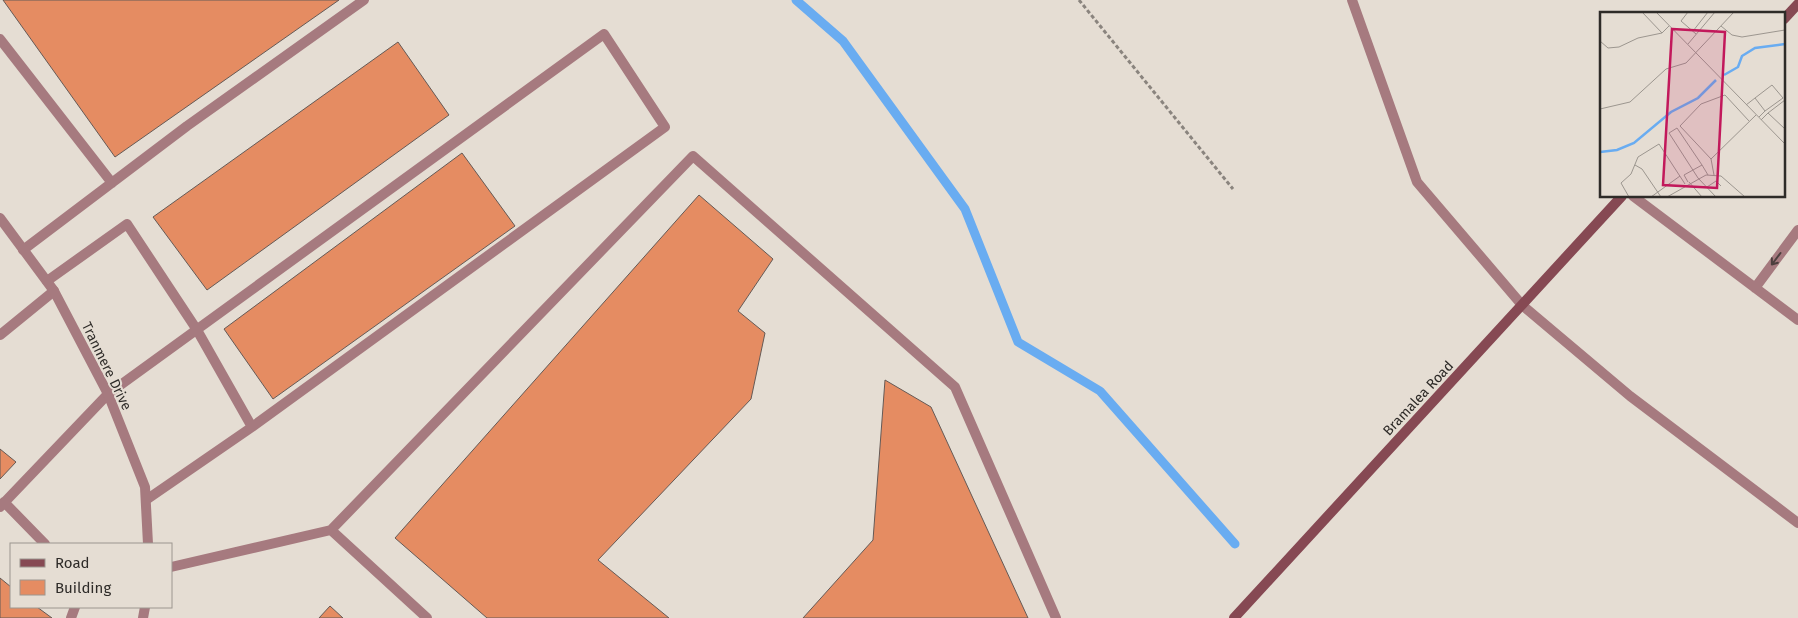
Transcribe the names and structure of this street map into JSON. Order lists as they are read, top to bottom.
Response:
{
  "streets": {
    "main road": ["Bramalea Road"],
    "street": ["Tranmere Drive"]
  },
  "legend": ["Road", "Building"]
}
